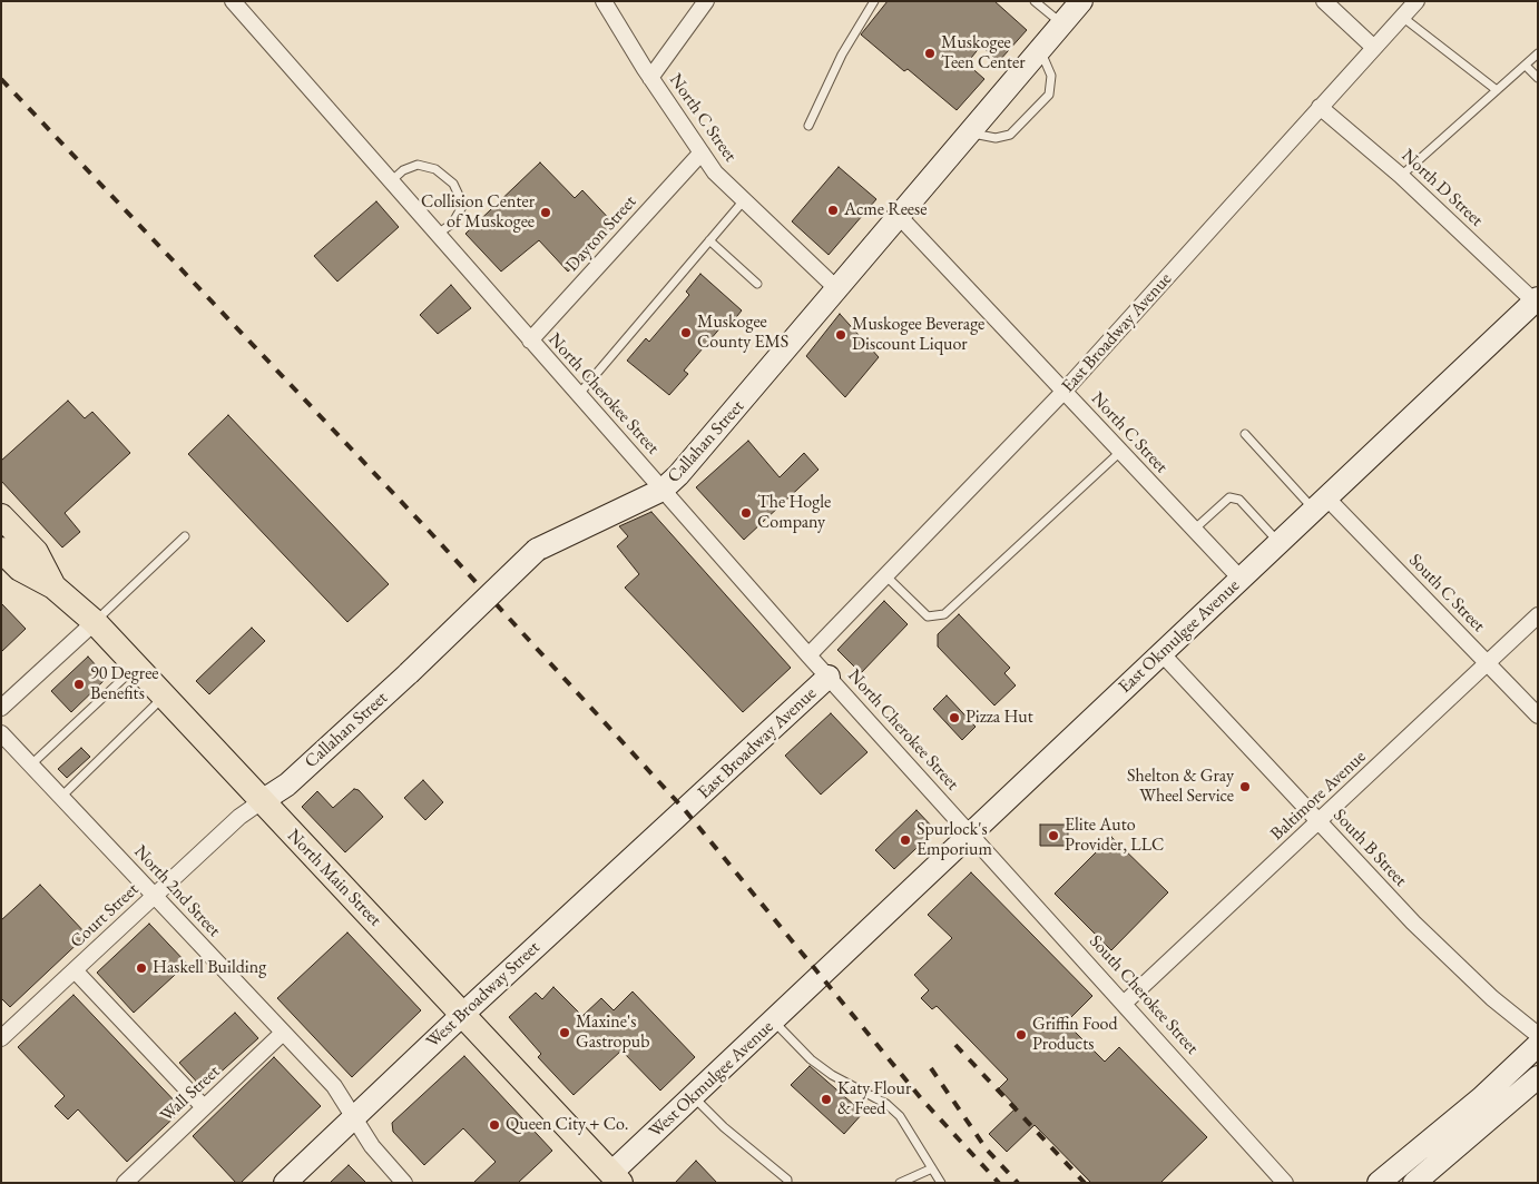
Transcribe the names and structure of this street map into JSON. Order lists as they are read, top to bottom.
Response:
{
  "streets": {
    "main road": ["North Main Street"],
    "street": [
      "North C Street",
      "North D Street",
      "Dayton Street",
      "East Broadway Avenue",
      "North Cherokee Street",
      "Callahan Street",
      "South C Street",
      "East Okmulgee Avenue",
      "Baltimore Avenue",
      "South B Street",
      "North 2nd Street",
      "Court Street",
      "West Broadway Street",
      "South Cherokee Street",
      "West Okmulgee Avenue",
      "Wall Street"
    ]
  },
  "crossings": [
    ["North C Street", "Dayton Street"],
    ["North C Street", "East Broadway Avenue"],
    ["North C Street", "Callahan Street"],
    ["North C Street", "East Okmulgee Avenue"],
    ["North D Street", "East Broadway Avenue"],
    ["North D Street", "East Okmulgee Avenue"],
    ["Dayton Street", "North Cherokee Street"],
    ["East Broadway Avenue", "North Cherokee Street"],
    ["East Broadway Avenue", "West Broadway Street"],
    ["North Cherokee Street", "Callahan Street"],
    ["North Cherokee Street", "East Okmulgee Avenue"],
    ["North Cherokee Street", "South Cherokee Street"],
    ["Callahan Street", "North Main Street"],
    ["Callahan Street", "Court Street"],
    ["South C Street", "East Okmulgee Avenue"],
    ["South C Street", "Baltimore Avenue"],
    ["East Okmulgee Avenue", "South B Street"],
    ["East Okmulgee Avenue", "South Cherokee Street"],
    ["East Okmulgee Avenue", "West Okmulgee Avenue"],
    ["Baltimore Avenue", "South B Street"],
    ["Baltimore Avenue", "South Cherokee Street"],
    ["North Main Street", "Court Street"],
    ["North Main Street", "West Broadway Street"],
    ["North Main Street", "West Okmulgee Avenue"],
    ["North 2nd Street", "Court Street"],
    ["North 2nd Street", "West Broadway Street"],
    ["North 2nd Street", "Wall Street"]
  ],
  "places": [
    "Muskogee Teen Center",
    "Acme Reese",
    "Collision Center of Muskogee",
    "Muskogee County EMS",
    "Muskogee Beverage Discount Liquor",
    "The Hogle Company",
    "90 Degree Benefits",
    "Pizza Hut",
    "Shelton & Gray Wheel Service",
    "Elite Auto Provider, LLC",
    "Spurlock's Emporium",
    "Haskell Building",
    "Maxine's Gastropub",
    "Griffin Food Products",
    "Katy Flour & Feed",
    "Queen City + Co."
  ]
}
